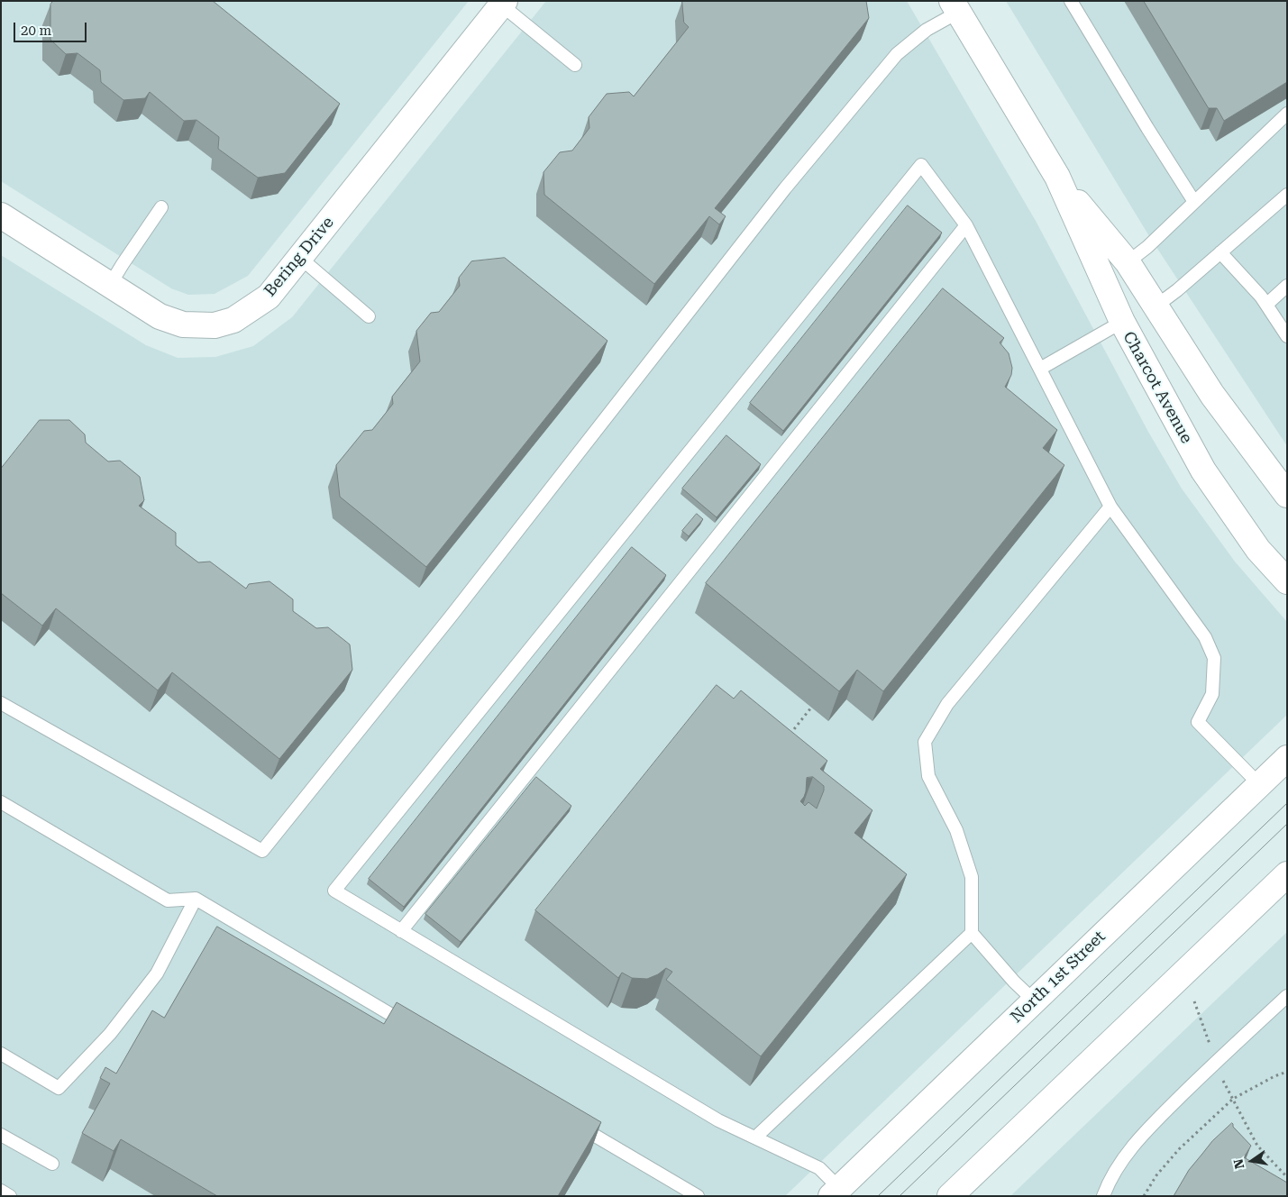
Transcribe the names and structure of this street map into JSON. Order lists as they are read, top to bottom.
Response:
{
  "streets": {
    "main road": ["Bering Drive", "Charcot Avenue", "North 1st Street"]
  },
  "scale_bar": "20 m",
  "north": "left"
}
